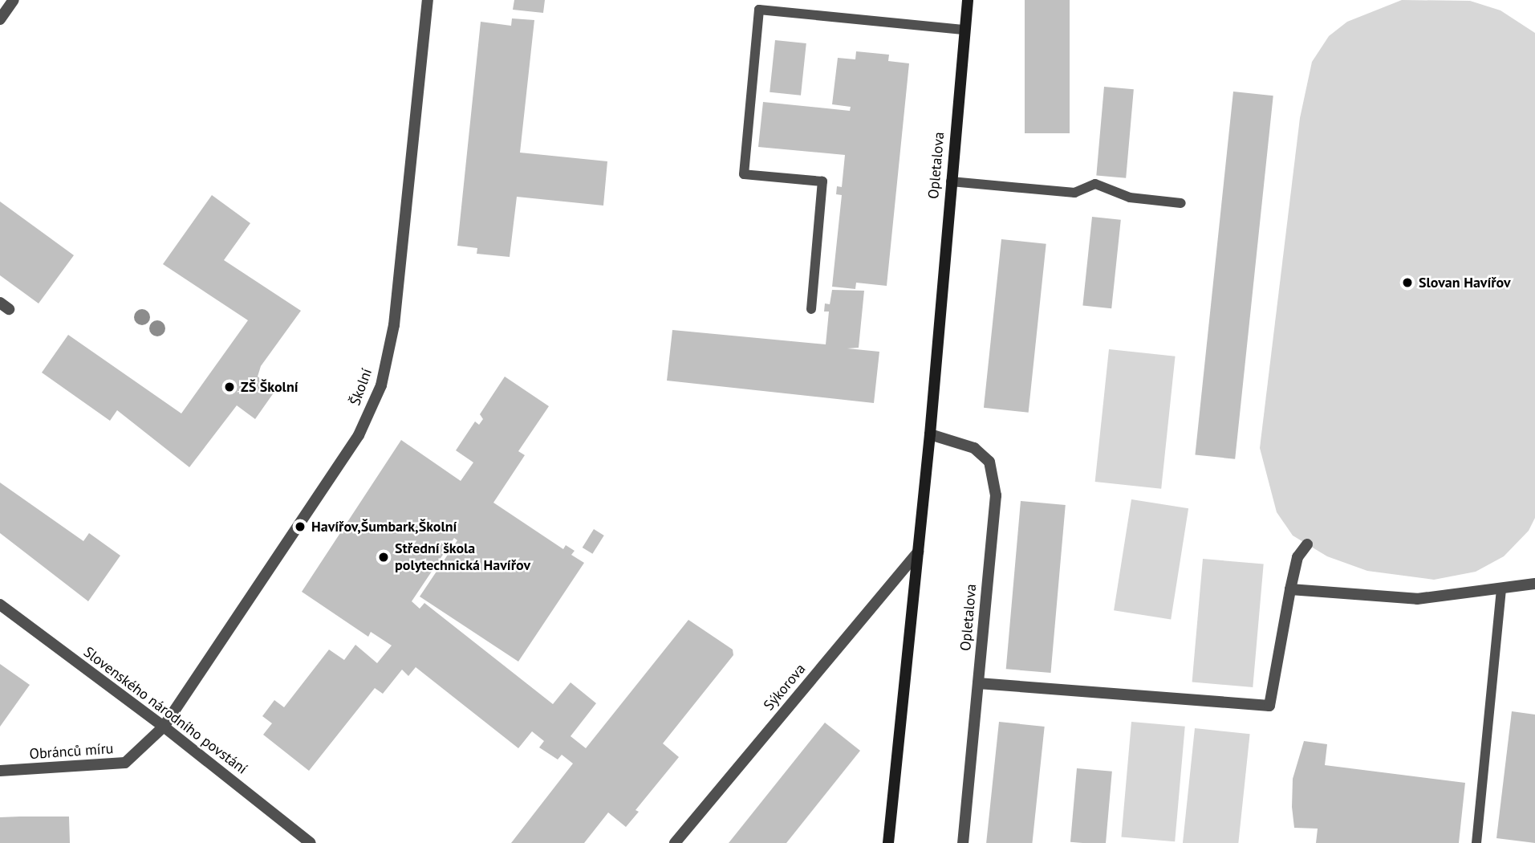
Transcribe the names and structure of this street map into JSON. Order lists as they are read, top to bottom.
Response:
{
  "streets": {
    "street": [
      "Opletalova",
      "Školní",
      "Sýkorova",
      "Slovenského národního povstání",
      "Obránců míru"
    ]
  },
  "crossings": [
    ["Opletalova", "Sýkorova"],
    ["Školní", "Slovenského národního povstání"],
    ["Školní", "Obránců míru"],
    ["Slovenského národního povstání", "Obránců míru"]
  ],
  "places": [
    "Slovan Havířov",
    "ZŠ Školní",
    "Havířov,Šumbark,Školní",
    "Střední škola polytechnická Havířov"
  ]
}
